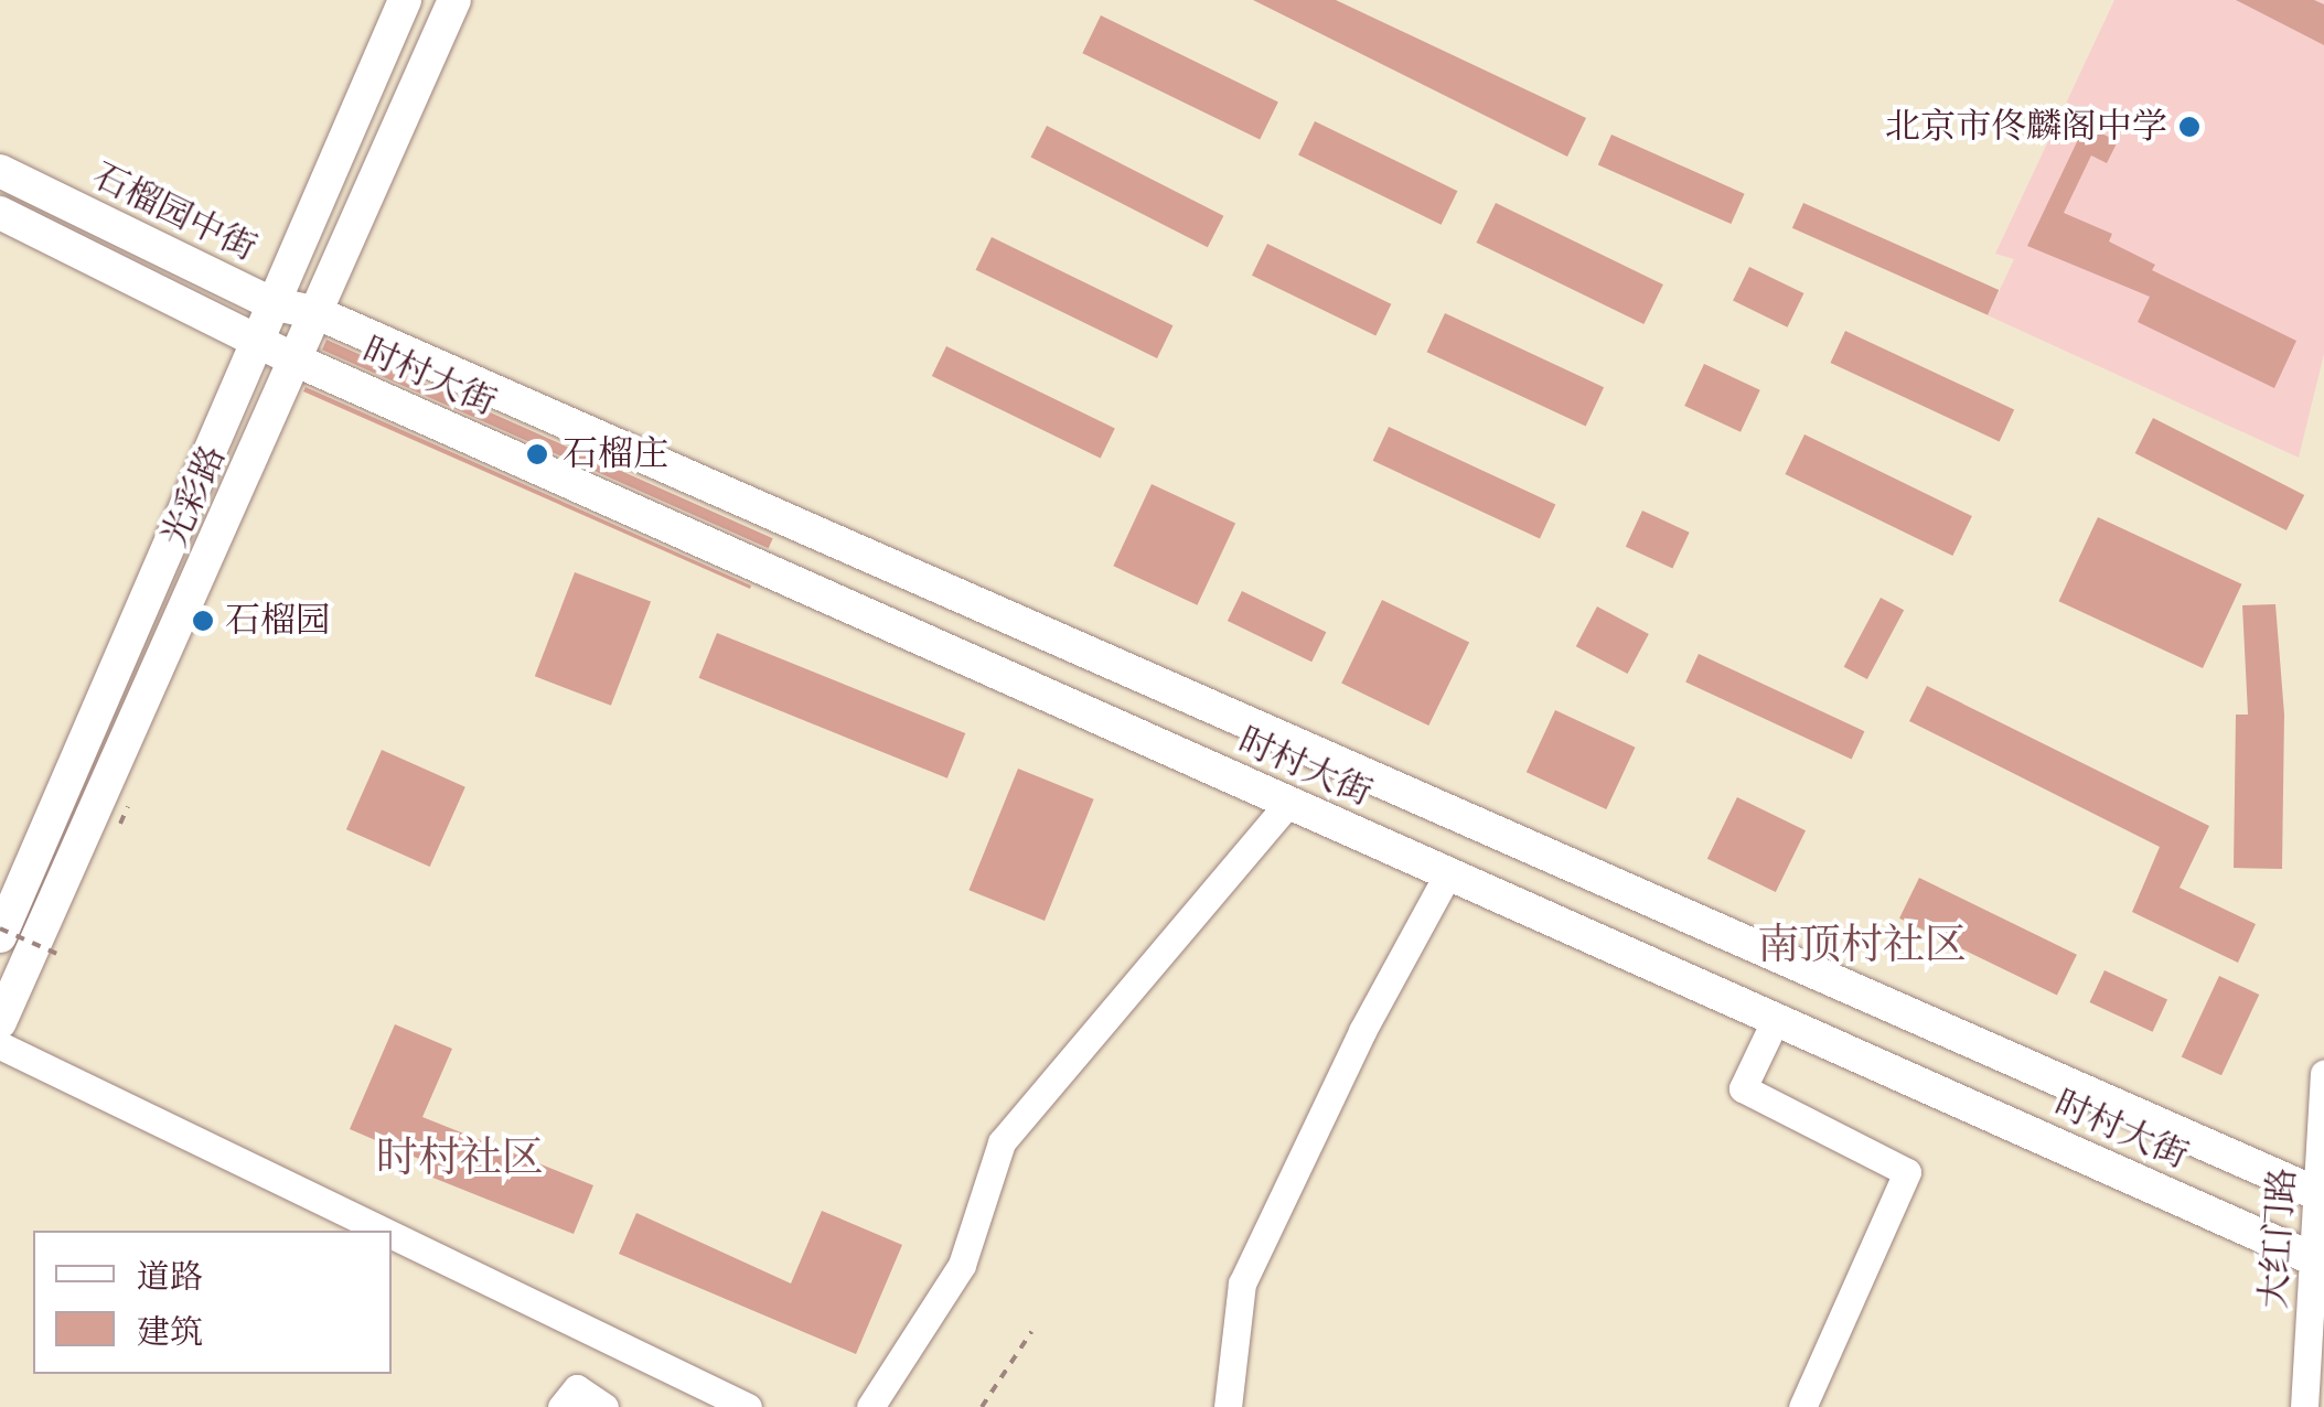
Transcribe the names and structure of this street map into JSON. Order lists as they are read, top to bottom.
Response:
{
  "streets": {
    "main road": ["石榴园中街", "时村大街", "光彩路"],
    "street": ["大红门路"]
  },
  "crossings": [
    ["石榴园中街", "时村大街"],
    ["石榴园中街", "光彩路"],
    ["时村大街", "光彩路"],
    ["时村大街", "大红门路"]
  ],
  "districts": ["南顶村社区", "时村社区"],
  "places": ["北京市佟麟阁中学", "石榴庄", "石榴园"],
  "legend": ["道路", "建筑"]
}
